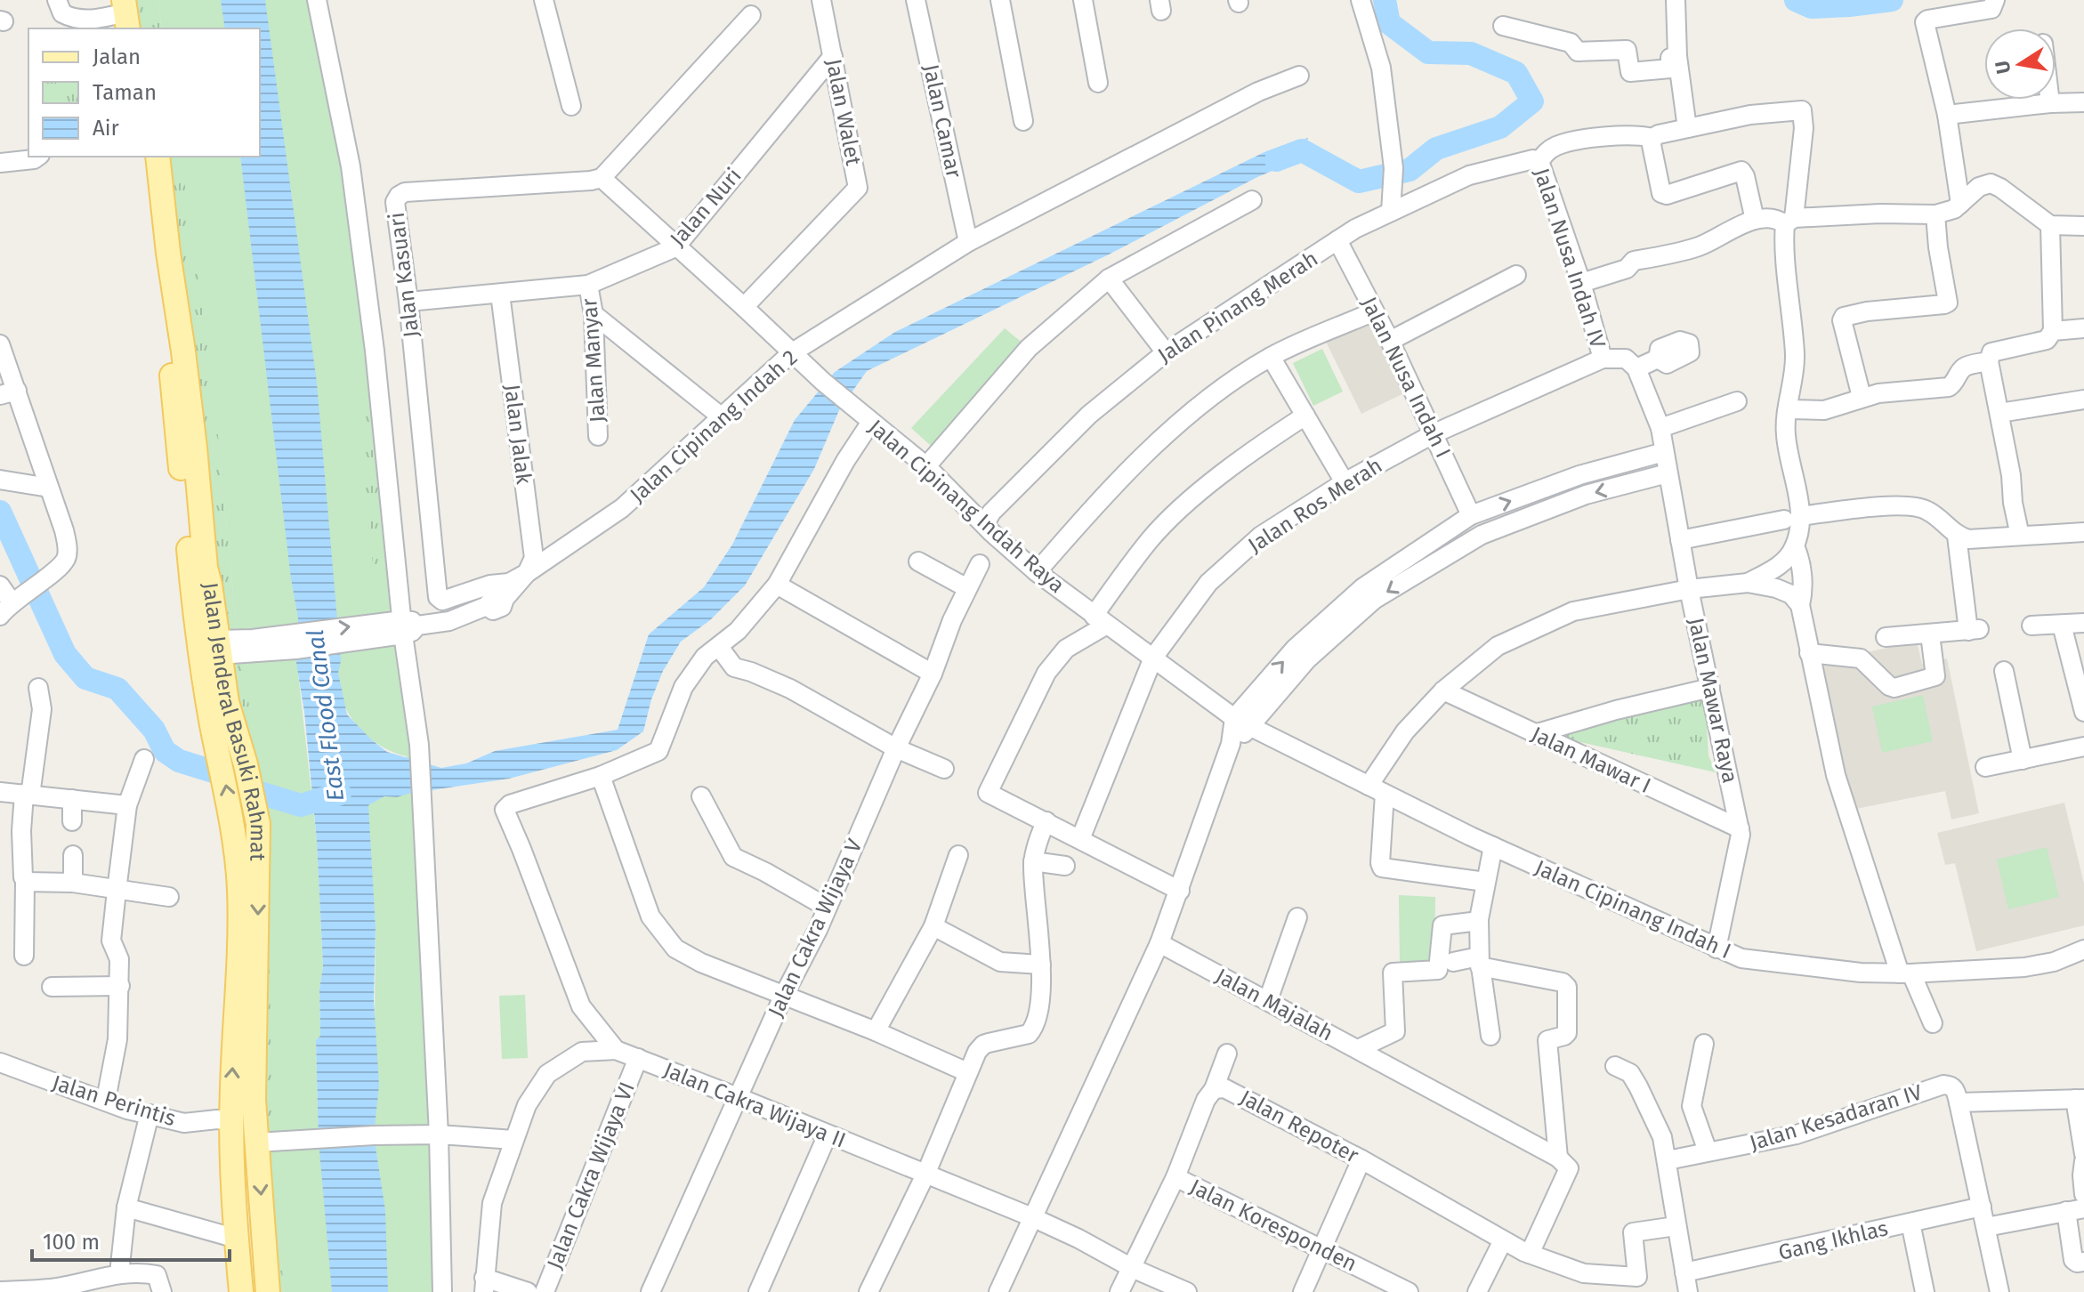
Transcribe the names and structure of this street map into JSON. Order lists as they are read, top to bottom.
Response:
{
  "streets": {
    "main road": ["Jalan Jenderal Basuki Rahmat"],
    "street": [
      "Jalan Walet",
      "Jalan Camar",
      "Jalan Nuri",
      "Jalan Nusa Indah IV",
      "Jalan Kasuari",
      "Jalan Pinang Merah",
      "Jalan Manyar",
      "Jalan Nusa Indah I",
      "Jalan Cipinang Indah 2",
      "Jalan Jalak",
      "Jalan Ros Merah",
      "Jalan Cipinang Indah Raya",
      "Jalan Mawar Raya",
      "Jalan Mawar I",
      "Jalan Cipinang Indah I",
      "Jalan Cakra Wijaya V",
      "Jalan Majalah",
      "Jalan Perintis",
      "Jalan Cakra Wijaya II",
      "Jalan Kesadaran IV",
      "Jalan Repoter",
      "Jalan Cakra Wijaya VI",
      "Jalan Koresponden",
      "Gang Ikhlas"
    ]
  },
  "crossings": [
    ["Jalan Walet", "Jalan Nuri"],
    ["Jalan Walet", "Jalan Cipinang Indah Raya"],
    ["Jalan Camar", "Jalan Cipinang Indah 2"],
    ["Jalan Nuri", "Jalan Kasuari"],
    ["Jalan Nuri", "Jalan Manyar"],
    ["Jalan Nuri", "Jalan Jalak"],
    ["Jalan Nuri", "Jalan Cipinang Indah Raya"],
    ["Jalan Nusa Indah IV", "Jalan Pinang Merah"],
    ["Jalan Nusa Indah IV", "Jalan Ros Merah"],
    ["Jalan Kasuari", "Jalan Cipinang Indah 2"],
    ["Jalan Kasuari", "Jalan Jalak"],
    ["Jalan Kasuari", "Jalan Cipinang Indah Raya"],
    ["Jalan Pinang Merah", "Jalan Nusa Indah I"],
    ["Jalan Pinang Merah", "Jalan Cipinang Indah Raya"],
    ["Jalan Nusa Indah I", "Jalan Ros Merah"],
    ["Jalan Cipinang Indah 2", "Jalan Jalak"],
    ["Jalan Cipinang Indah 2", "Jalan Cipinang Indah Raya"],
    ["Jalan Cipinang Indah 2", "Jalan Jenderal Basuki Rahmat"],
    ["Jalan Ros Merah", "Jalan Cipinang Indah Raya"],
    ["Jalan Cipinang Indah Raya", "Jalan Cipinang Indah I"],
    ["Jalan Mawar Raya", "Jalan Mawar I"],
    ["Jalan Mawar Raya", "Jalan Cipinang Indah I"],
    ["Jalan Jenderal Basuki Rahmat", "Jalan Perintis"],
    ["Jalan Cakra Wijaya V", "Jalan Cakra Wijaya II"],
    ["Jalan Cakra Wijaya II", "Jalan Repoter"],
    ["Jalan Cakra Wijaya II", "Jalan Cakra Wijaya VI"],
    ["Jalan Repoter", "Jalan Koresponden"]
  ],
  "water": ["East Flood Canal"],
  "legend": ["Jalan", "Taman", "Air"],
  "scale_bar": "100 m",
  "north": "left"
}
